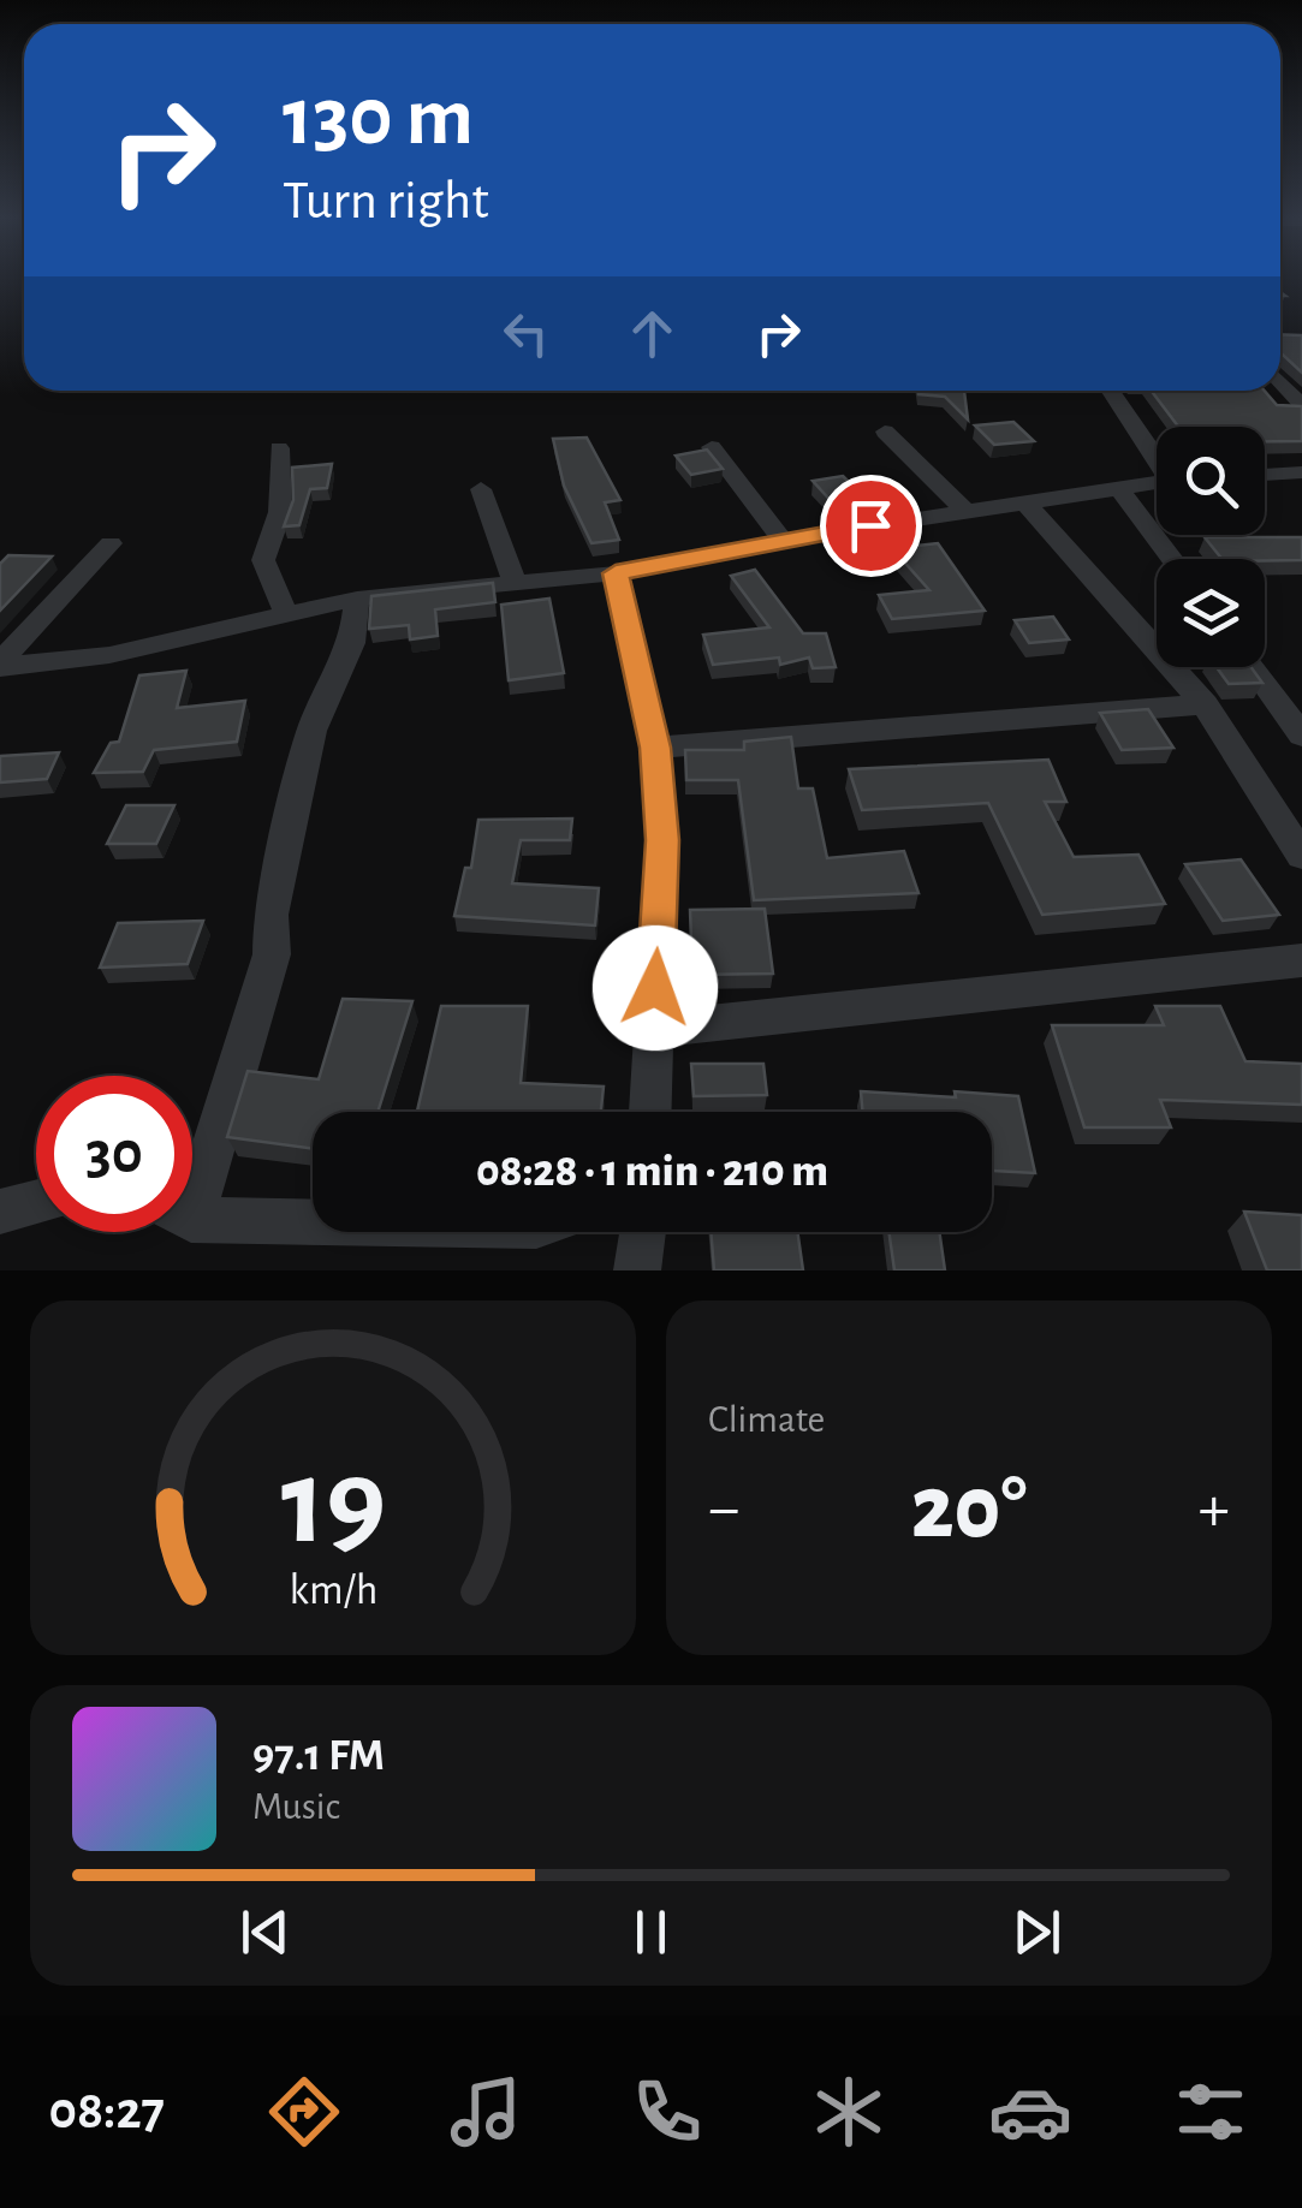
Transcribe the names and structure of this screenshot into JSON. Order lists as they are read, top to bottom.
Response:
{
  "page": {
    "turn": ["130 m", "Turn right"],
    "limit": "30",
    "trip": "08:28 · 1 min · 210 m",
    "tile": "Climate",
    "heat": ["−", "20°", "+"],
    "song": ["97.1 FM", "Music"],
    "tabs": "08:27",
    "gauge": ["19", "km/h"]
  }
}
